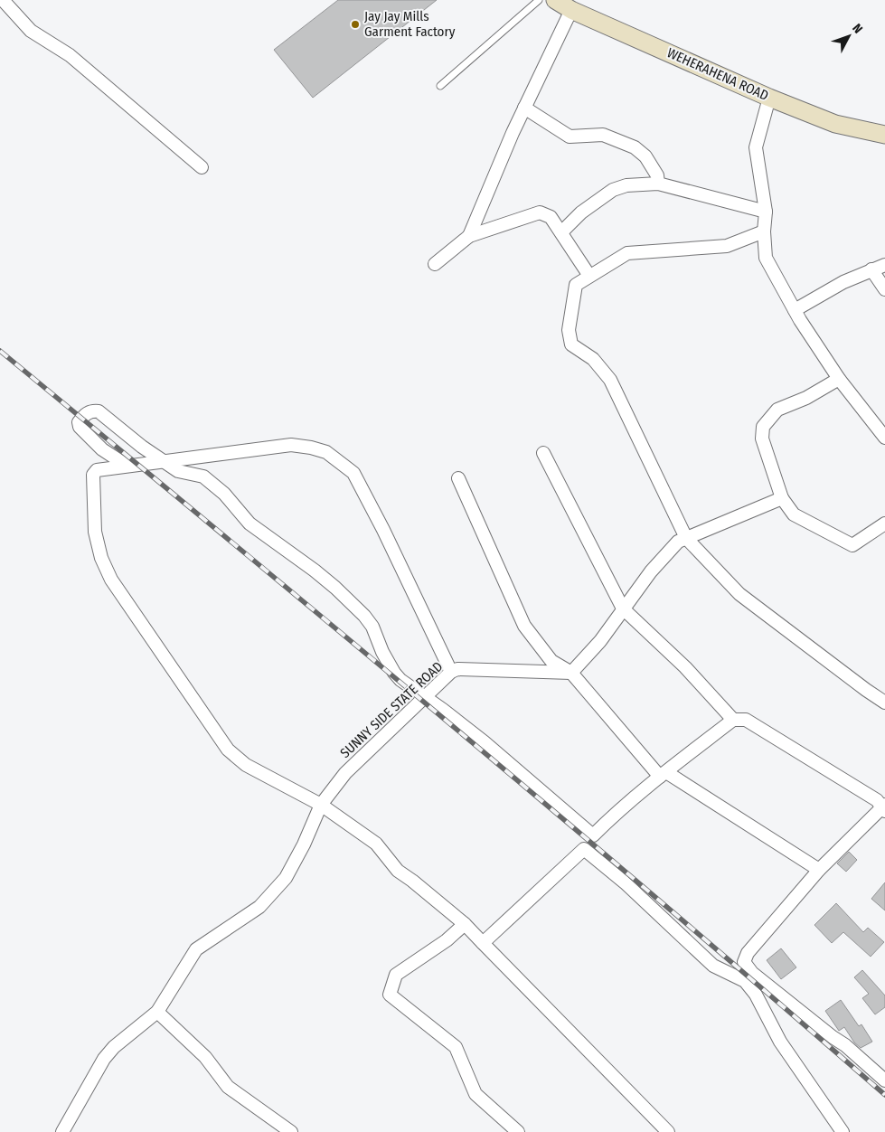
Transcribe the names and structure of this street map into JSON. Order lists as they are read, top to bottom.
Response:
{
  "streets": {
    "main road": ["WEHERAHENA ROAD"],
    "street": ["SUNNY SIDE STATE ROAD"]
  },
  "places": ["Jay Jay Mills Garment Factory"],
  "north": "top right"
}
